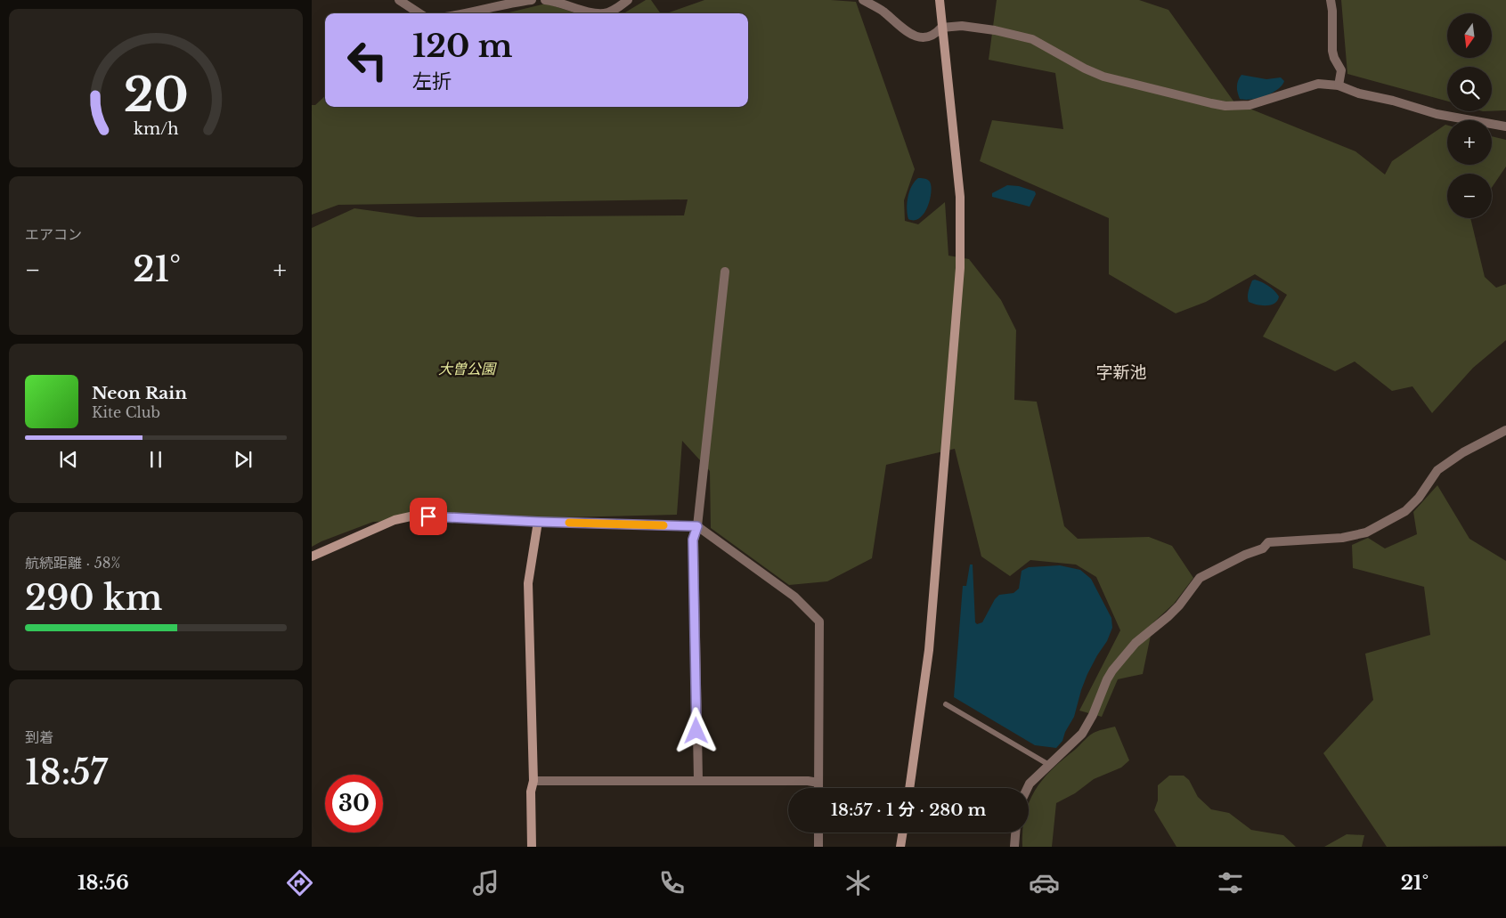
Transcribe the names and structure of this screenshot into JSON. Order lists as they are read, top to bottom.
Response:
{
  "districts": ["字新池"],
  "parks": ["大曽公園"],
  "north": "bottom",
  "page": {
    "map_buttons": ["+", "−"],
    "turn": ["120 m", "左折"],
    "tile": [
      "エアコン",
      ["航続距離 · 58%", "290 km"],
      ["到着", "18:57"]
    ],
    "heat": ["−", "21°", "+"],
    "song": ["Neon Rain", "Kite Club"],
    "limit": "30",
    "trip": "18:57 · 1 分 · 280 m",
    "tabs": ["18:56", "21°"],
    "gauge": ["20", "km/h"]
  }
}
